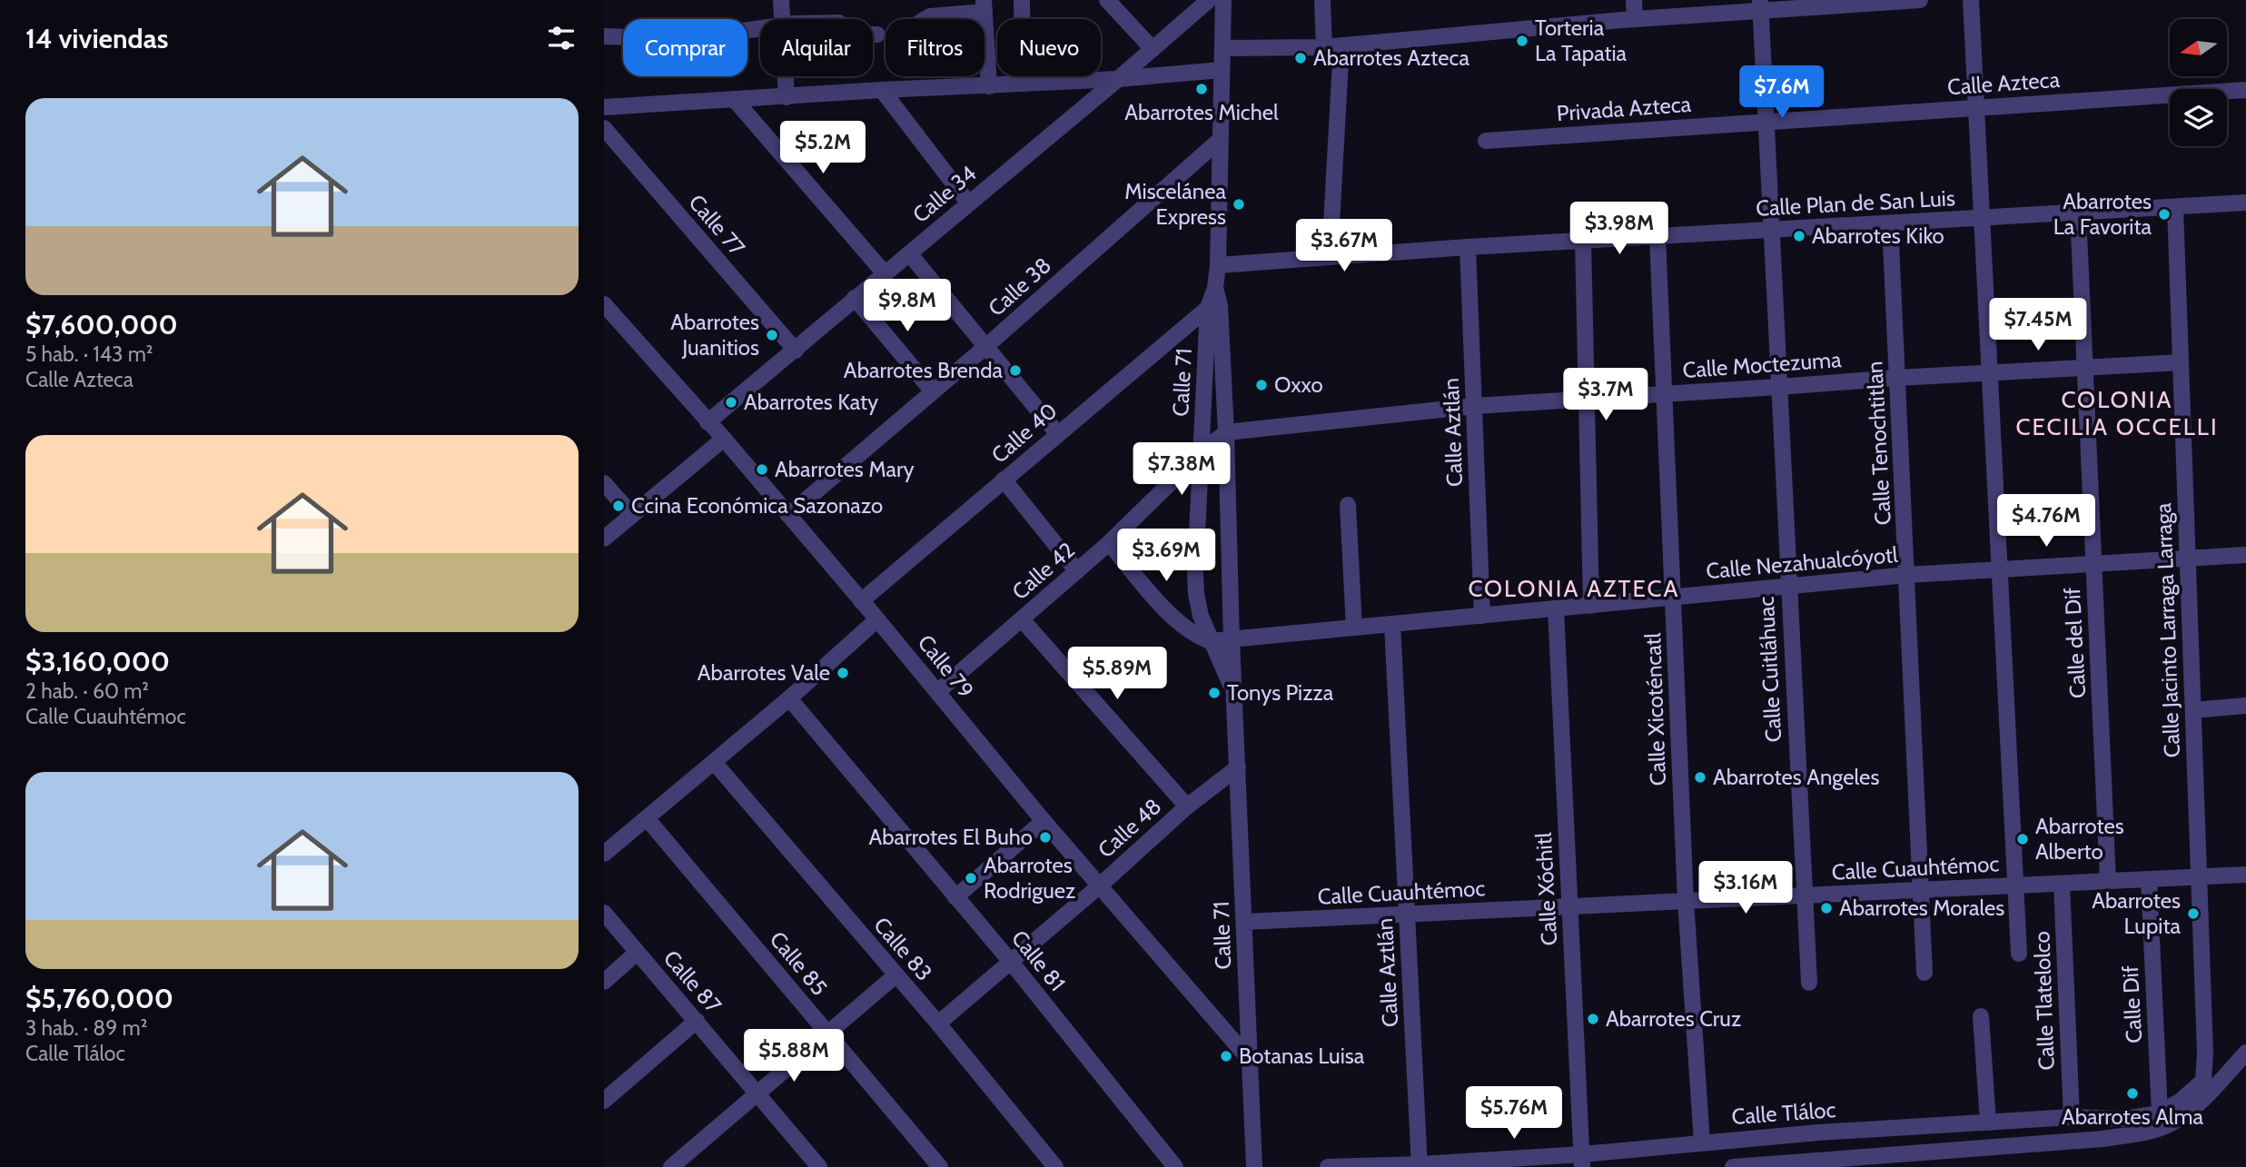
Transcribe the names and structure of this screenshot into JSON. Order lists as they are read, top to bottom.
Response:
{
  "streets": {
    "street": [
      "Calle Azteca",
      "Privada Azteca",
      "Calle 34",
      "Calle Plan de San Luis",
      "Calle 77",
      "Calle 38",
      "Calle Moctezuma",
      "Calle 71",
      "Calle Aztlán",
      "Calle 40",
      "Calle Tenochtitlan",
      "Calle Nezahualcóyotl",
      "Calle 42",
      "Calle Jacinto Larraga Larraga",
      "Calle del Dif",
      "Calle 79",
      "Calle Cuitláhuac",
      "Calle Xicoténcatl",
      "Calle 48",
      "Calle Cuauhtémoc",
      "Calle Xóchitl",
      "Calle 83",
      "Calle 81",
      "Calle 85",
      "Calle 87",
      "Calle Tlatelolco",
      "Calle Dif",
      "Calle Tláloc"
    ]
  },
  "crossings": [
    ["Calle Azteca", "Privada Azteca"],
    ["Calle Azteca", "Calle Cuitláhuac"],
    ["Privada Azteca", "Calle Cuitláhuac"],
    ["Calle 34", "Calle 77"],
    ["Calle 34", "Calle 79"],
    ["Calle Plan de San Luis", "Calle 71"],
    ["Calle Plan de San Luis", "Calle Aztlán"],
    ["Calle Plan de San Luis", "Calle Tenochtitlan"],
    ["Calle Plan de San Luis", "Calle Jacinto Larraga Larraga"],
    ["Calle Plan de San Luis", "Calle del Dif"],
    ["Calle Plan de San Luis", "Calle Cuitláhuac"],
    ["Calle Plan de San Luis", "Calle Xicoténcatl"],
    ["Calle 38", "Calle 71"],
    ["Calle 38", "Calle 79"],
    ["Calle Moctezuma", "Calle 71"],
    ["Calle Moctezuma", "Calle Aztlán"],
    ["Calle Moctezuma", "Calle Tenochtitlan"],
    ["Calle Moctezuma", "Calle Jacinto Larraga Larraga"],
    ["Calle Moctezuma", "Calle del Dif"],
    ["Calle Moctezuma", "Calle Cuitláhuac"],
    ["Calle Moctezuma", "Calle Xicoténcatl"],
    ["Calle 71", "Calle 40"],
    ["Calle 71", "Calle Nezahualcóyotl"],
    ["Calle 71", "Calle 42"],
    ["Calle 71", "Calle 79"],
    ["Calle 71", "Calle 48"],
    ["Calle 71", "Calle Cuauhtémoc"],
    ["Calle Aztlán", "Calle Nezahualcóyotl"],
    ["Calle Aztlán", "Calle Cuauhtémoc"],
    ["Calle Aztlán", "Calle Tláloc"],
    ["Calle 40", "Calle 79"],
    ["Calle Tenochtitlan", "Calle Nezahualcóyotl"],
    ["Calle Tenochtitlan", "Calle Cuauhtémoc"],
    ["Calle Nezahualcóyotl", "Calle Jacinto Larraga Larraga"],
    ["Calle Nezahualcóyotl", "Calle del Dif"],
    ["Calle Nezahualcóyotl", "Calle Cuitláhuac"],
    ["Calle Nezahualcóyotl", "Calle Xicoténcatl"],
    ["Calle Nezahualcóyotl", "Calle Xóchitl"],
    ["Calle 42", "Calle 79"],
    ["Calle Jacinto Larraga Larraga", "Calle Cuauhtémoc"],
    ["Calle Jacinto Larraga Larraga", "Calle Tláloc"],
    ["Calle del Dif", "Calle Cuauhtémoc"],
    ["Calle 79", "Calle 48"],
    ["Calle Cuitláhuac", "Calle Cuauhtémoc"],
    ["Calle Xicoténcatl", "Calle Cuauhtémoc"],
    ["Calle Xicoténcatl", "Calle Tláloc"],
    ["Calle 48", "Calle 83"],
    ["Calle 48", "Calle 81"],
    ["Calle Cuauhtémoc", "Calle Xóchitl"],
    ["Calle Cuauhtémoc", "Calle Tlatelolco"],
    ["Calle Cuauhtémoc", "Calle Dif"],
    ["Calle Xóchitl", "Calle Tláloc"],
    ["Calle Tlatelolco", "Calle Tláloc"],
    ["Calle Dif", "Calle Tláloc"]
  ],
  "districts": ["COLONIA CECILIA OCCELLI", "COLONIA AZTECA"],
  "places": [
    "Torteria La Tapatia",
    "Abarrotes Azteca",
    "Abarrotes Michel",
    "Miscelánea Express",
    "Abarrotes La Favorita",
    "Abarrotes Kiko",
    "Abarrotes Juanitios",
    "Abarrotes Brenda",
    "Oxxo",
    "Abarrotes Katy",
    "Abarrotes Mary",
    "Ccina Económica Sazonazo",
    "Abarrotes Vale",
    "Tonys Pizza",
    "Abarrotes Angeles",
    "Abarrotes El Buho",
    "Abarrotes Alberto",
    "Abarrotes Rodriguez",
    "Abarrotes Morales",
    "Abarrotes Lupita",
    "Abarrotes Cruz",
    "Botanas Luisa",
    "Abarrotes Alma"
  ],
  "north": "left",
  "page": {
    "heading": "14 viviendas",
    "chip": [
      "Comprar",
      "Alquilar",
      "Filtros",
      "Nuevo"
    ],
    "price": [
      "$7.6M",
      "$5.2M",
      "$3.98M",
      "$3.67M",
      "$9.8M",
      "$7.45M",
      "$3.7M",
      "$7.38M",
      "$4.76M",
      "$3.69M",
      "$5.89M",
      "$3.16M",
      "$5.88M",
      "$5.76M"
    ],
    "list": [
      {
        "name": "$7,600,000",
        "note": "5 hab. · 143 m² · Calle Azteca"
      },
      {
        "name": "$3,160,000",
        "note": "2 hab. · 60 m² · Calle Cuauhtémoc"
      },
      {
        "name": "$5,760,000",
        "note": "3 hab. · 89 m² · Calle Tláloc"
      }
    ]
  }
}
